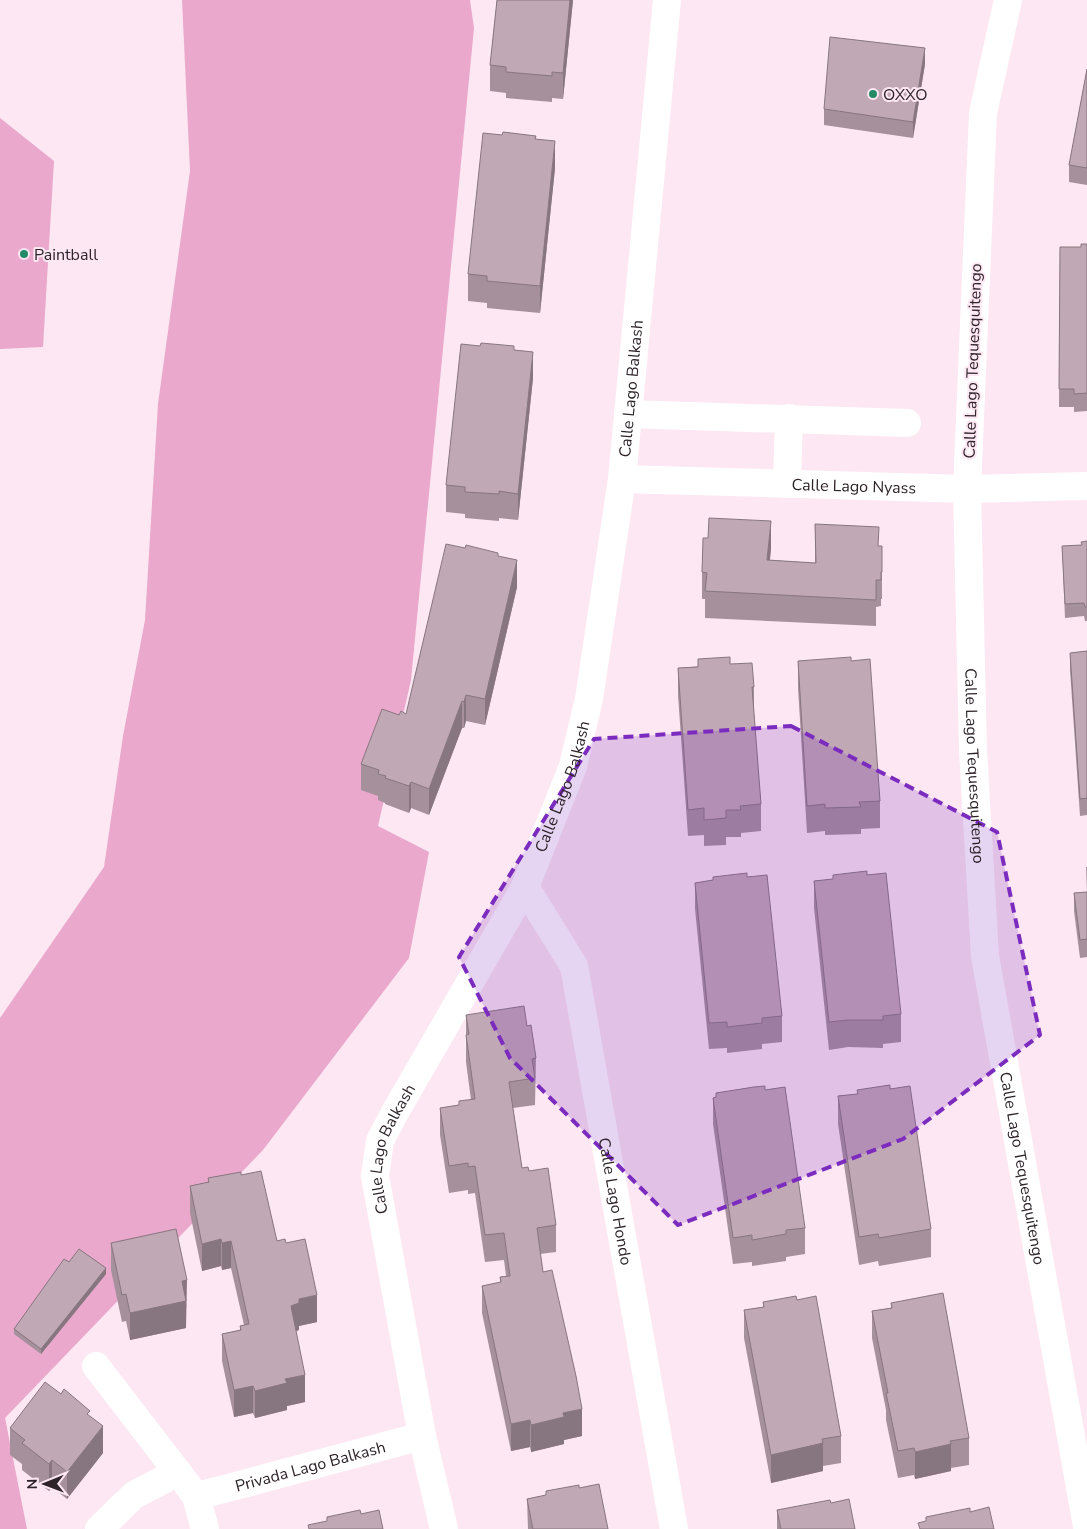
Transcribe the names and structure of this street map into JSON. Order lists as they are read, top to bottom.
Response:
{
  "streets": {
    "street": [
      "Calle Lago Tequesquitengo",
      "Calle Lago Balkash",
      "Calle Lago Nyass",
      "Calle Lago Hondo",
      "Privada Lago Balkash"
    ]
  },
  "crossings": [
    ["Calle Lago Tequesquitengo", "Calle Lago Nyass"],
    ["Calle Lago Balkash", "Calle Lago Nyass"],
    ["Calle Lago Balkash", "Calle Lago Hondo"],
    ["Calle Lago Balkash", "Privada Lago Balkash"]
  ],
  "places": ["OXXO", "Paintball"],
  "north": "left"
}
